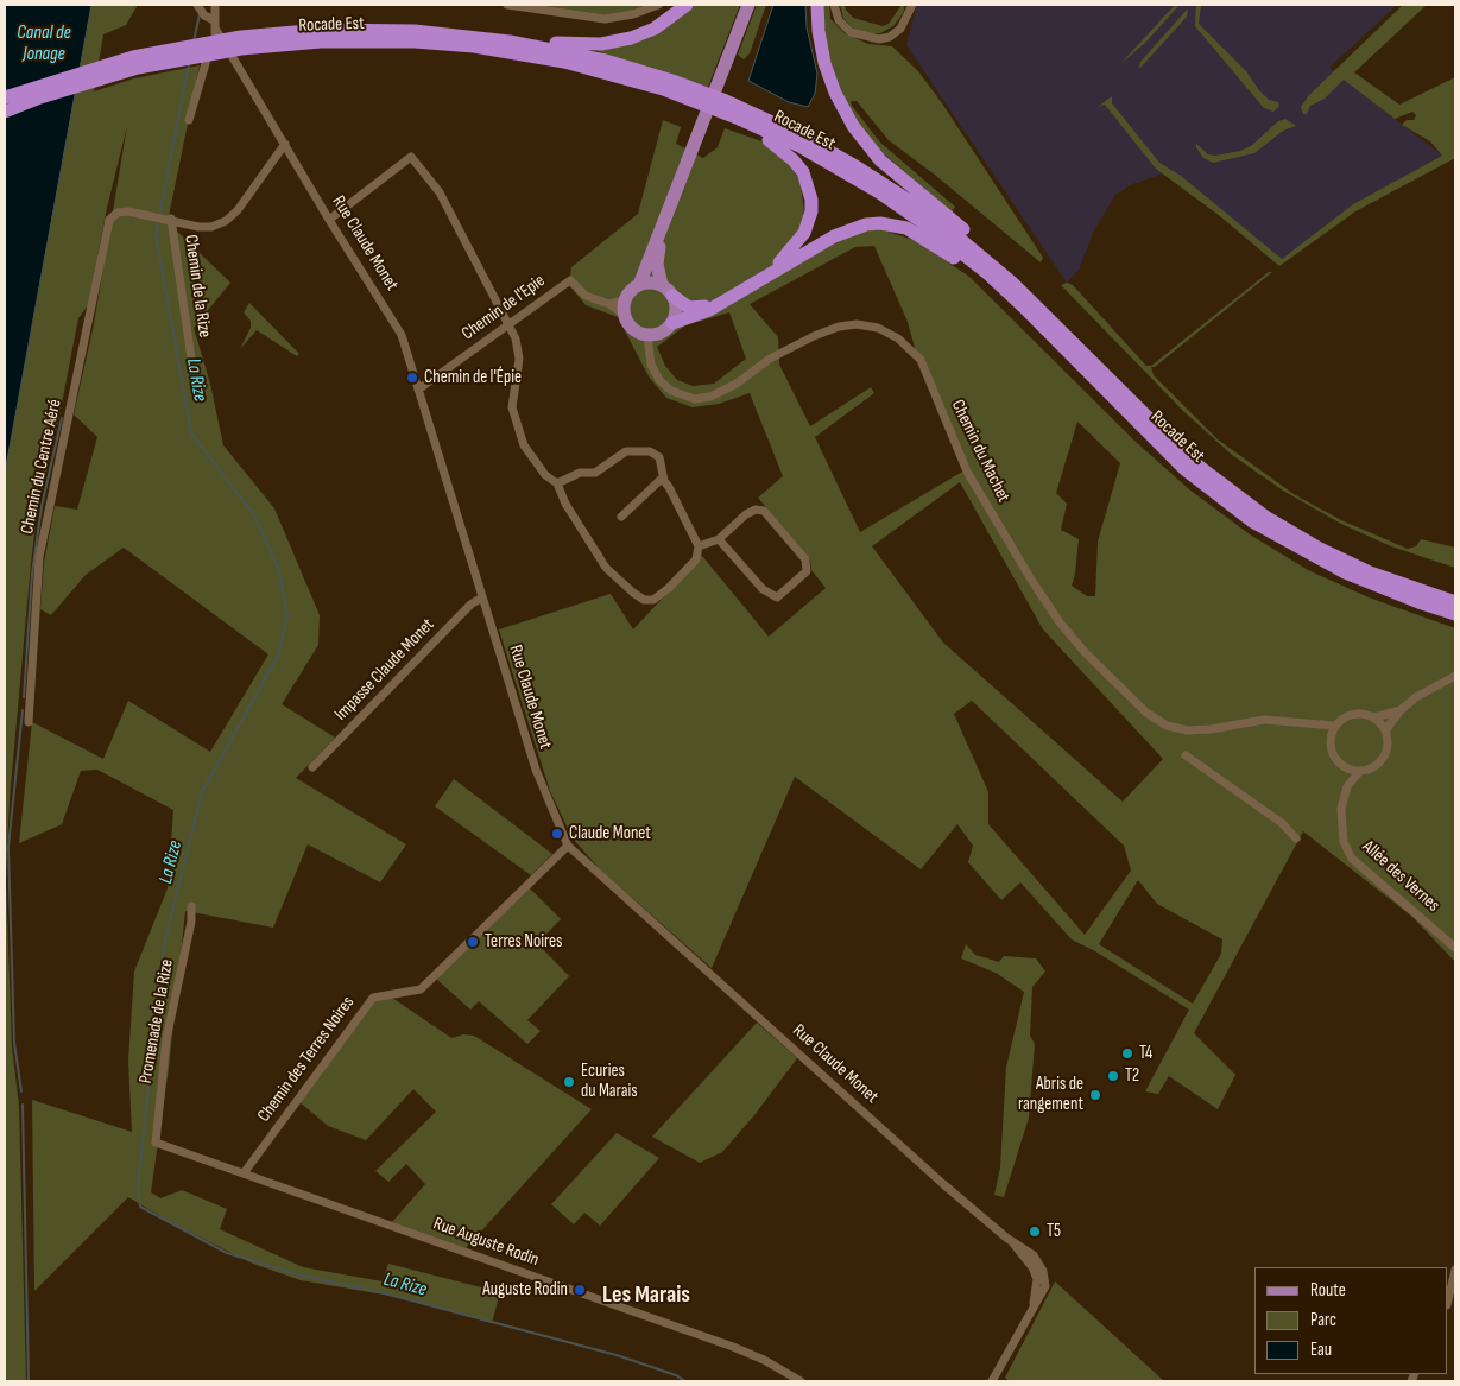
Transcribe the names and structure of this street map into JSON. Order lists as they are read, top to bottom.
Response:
{
  "streets": {
    "highway": ["Rocade Est"],
    "street": [
      "Rue Claude Monet",
      "Chemin de la Rize",
      "Chemin de l'Epie",
      "Chemin du Machet",
      "Chemin du Centre Aéré",
      "Impasse Claude Monet",
      "Allée des Vernes",
      "Promenade de la Rize",
      "Chemin des Terres Noires",
      "Rue Auguste Rodin"
    ]
  },
  "crossings": [
    ["Rue Claude Monet", "Chemin de l'Epie"],
    ["Rue Claude Monet", "Impasse Claude Monet"],
    ["Rue Claude Monet", "Chemin des Terres Noires"],
    ["Chemin de la Rize", "Chemin du Centre Aéré"],
    ["Chemin de l'Epie", "Chemin du Machet"],
    ["Chemin du Machet", "Allée des Vernes"],
    ["Promenade de la Rize", "Rue Auguste Rodin"],
    ["Chemin des Terres Noires", "Rue Auguste Rodin"]
  ],
  "districts": ["Les Marais"],
  "water": ["Canal de Jonage", "La Rize"],
  "places": [
    "Chemin de l'Épie",
    "Claude Monet",
    "Terres Noires",
    "T4",
    "T2",
    "Ecuries du Marais",
    "Abris de rangement",
    "T5",
    "Auguste Rodin"
  ],
  "legend": ["Route", "Parc", "Eau"]
}
